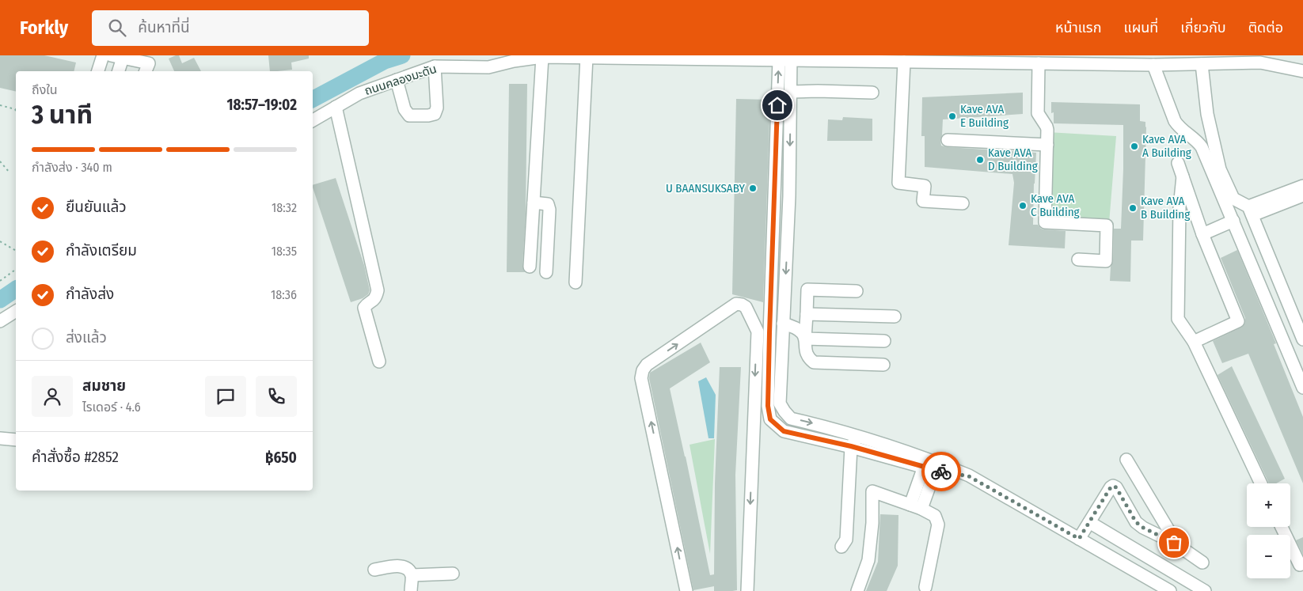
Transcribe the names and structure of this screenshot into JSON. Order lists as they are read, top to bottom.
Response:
{
  "streets": {
    "street": ["ถนนคลองมะดัน"]
  },
  "places": [
    "Kave AVA E Building",
    "Kave AVA A Building",
    "Kave AVA D Building",
    "U BAANSUKSABY",
    "Kave AVA C Building",
    "Kave AVA B Building"
  ],
  "page": {
    "header": "Forkly",
    "search": "ค้นหาที่นี่",
    "nav": [
      "หน้าแรก",
      "แผนที่",
      "เกี่ยวกับ",
      "ติดต่อ"
    ],
    "heading": ["3 นาที", "ถึงใน", "18:57–19:02"],
    "panel": [
      "สมชาย",
      "ไรเดอร์ · 4.6",
      "คำสั่งซื้อ #2852",
      "฿650"
    ],
    "bar": "กำลังส่ง · 340 m",
    "list": [
      ["ยืนยันแล้ว", "18:32"],
      ["กำลังเตรียม", "18:35"],
      ["กำลังส่ง", "18:36"],
      "ส่งแล้ว"
    ],
    "map_buttons": ["+", "−"]
  }
}
